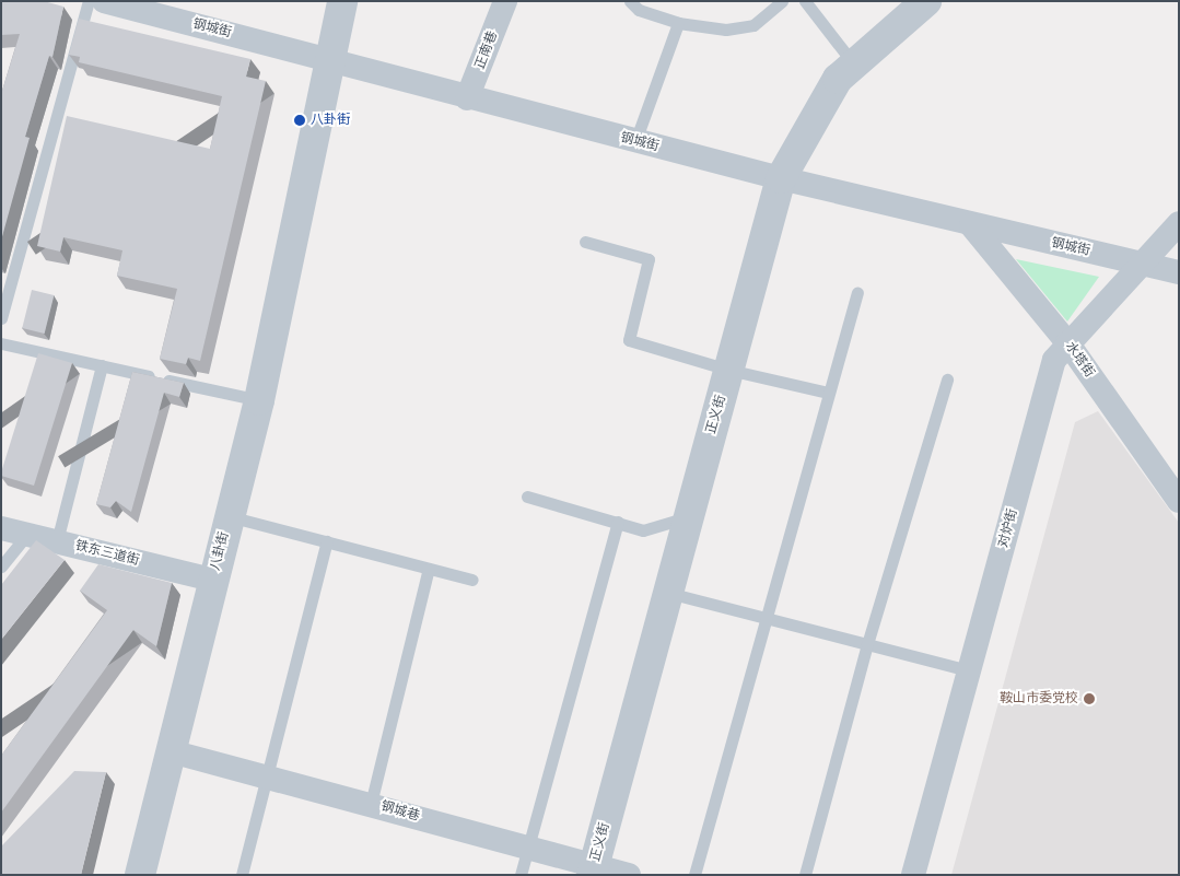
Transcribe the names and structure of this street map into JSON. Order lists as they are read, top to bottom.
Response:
{
  "streets": {
    "street": [
      "钢城街",
      "正南巷",
      "水塔街",
      "正义街",
      "对炉街",
      "八卦街",
      "铁东三道街",
      "钢城巷"
    ]
  },
  "crossings": [
    ["钢城街", "正南巷"],
    ["钢城街", "水塔街"],
    ["钢城街", "正义街"],
    ["钢城街", "对炉街"],
    ["钢城街", "八卦街"],
    ["水塔街", "对炉街"],
    ["正义街", "钢城巷"],
    ["八卦街", "铁东三道街"],
    ["八卦街", "钢城巷"]
  ],
  "places": ["八卦街", "鞍山市委党校"]
}
